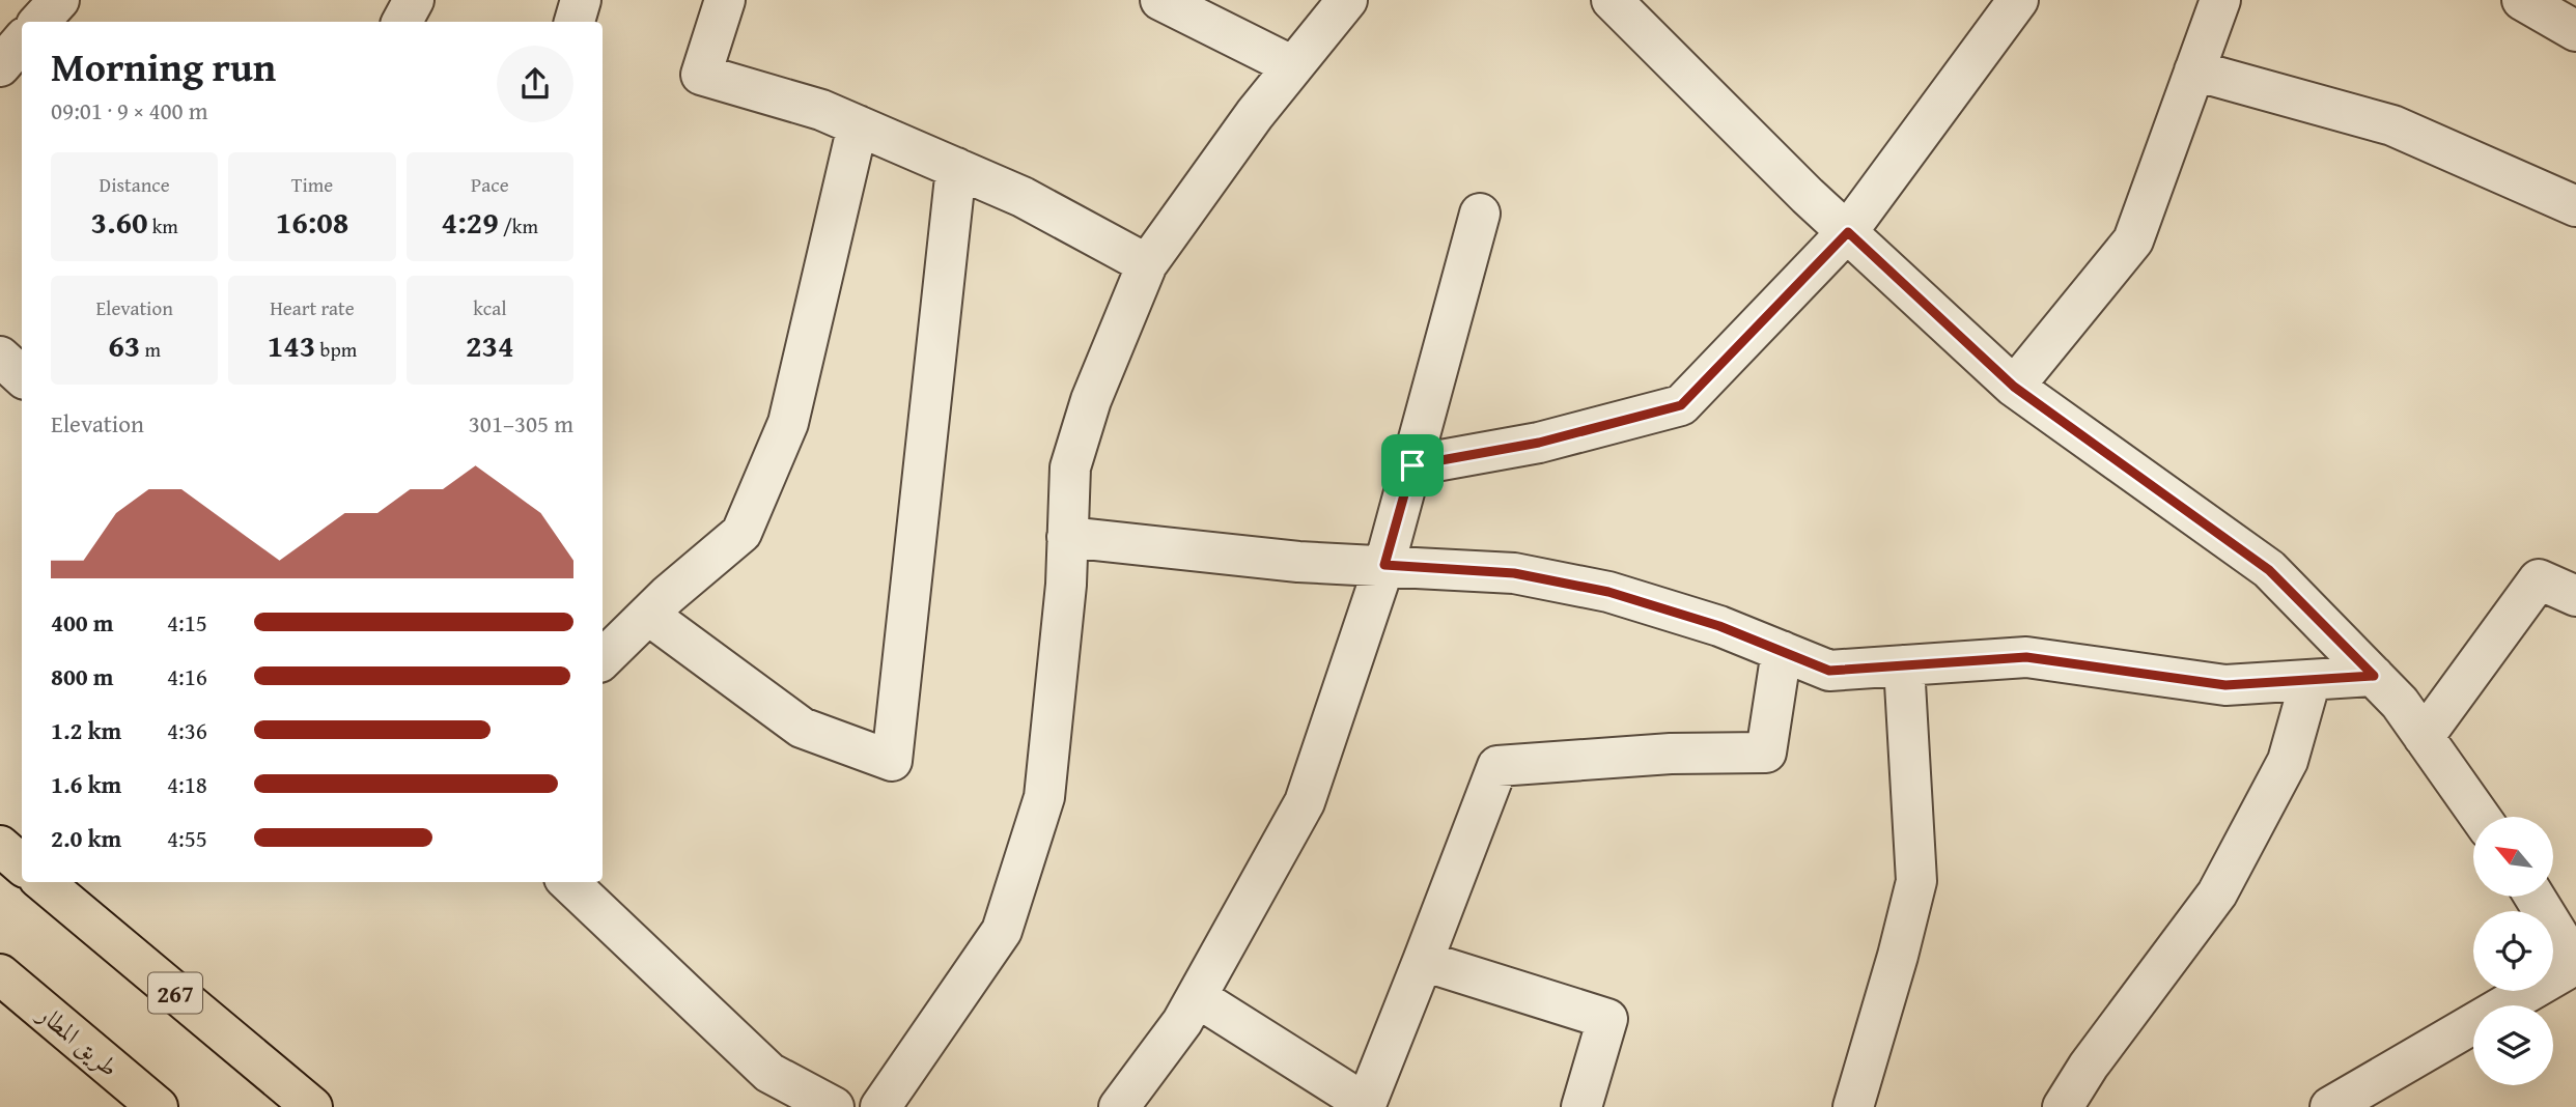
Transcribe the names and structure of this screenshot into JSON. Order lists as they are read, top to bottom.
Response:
{
  "streets": {
    "highway": ["267", "طريق المطار"]
  },
  "north": "top left",
  "page": {
    "heading": ["Morning run", "09:01 · 9 × 400 m"],
    "stats": [
      ["Distance", "3.60 km"],
      ["Time", "16:08"],
      ["Pace", "4:29 /km"],
      ["Elevation", "63 m"],
      ["Heart rate", "143 bpm"],
      ["kcal", "234"]
    ],
    "chart": ["Elevation", "301–305 m"],
    "list": [
      {
        "name": "400 m",
        "note": "4:15"
      },
      {
        "name": "800 m",
        "note": "4:16"
      },
      {
        "name": "1.2 km",
        "note": "4:36"
      },
      {
        "name": "1.6 km",
        "note": "4:18"
      },
      {
        "name": "2.0 km",
        "note": "4:55"
      }
    ]
  }
}
